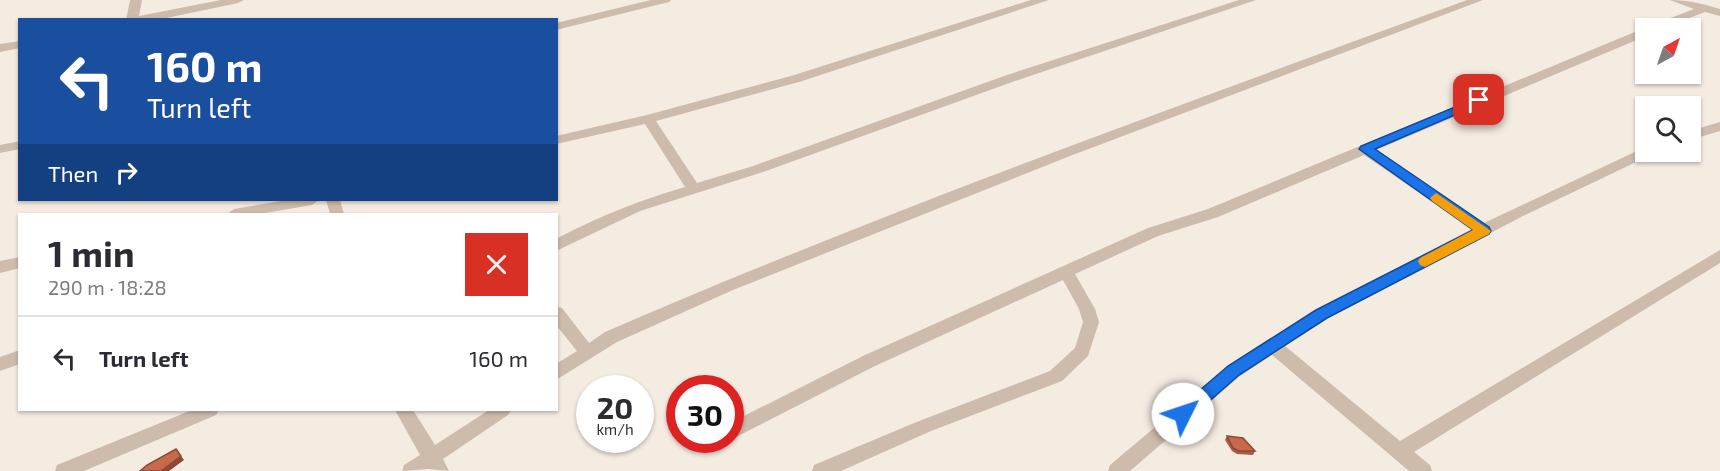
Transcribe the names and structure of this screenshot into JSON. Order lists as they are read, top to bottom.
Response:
{
  "north": "top right",
  "page": {
    "turn": ["160 m", "Turn left"],
    "then": "Then",
    "heading": ["1 min", "290 m · 18:28"],
    "list": [
      {
        "name": "Turn left",
        "value": "160 m"
      }
    ],
    "speed": "20 km/h",
    "limit": "30"
  }
}
